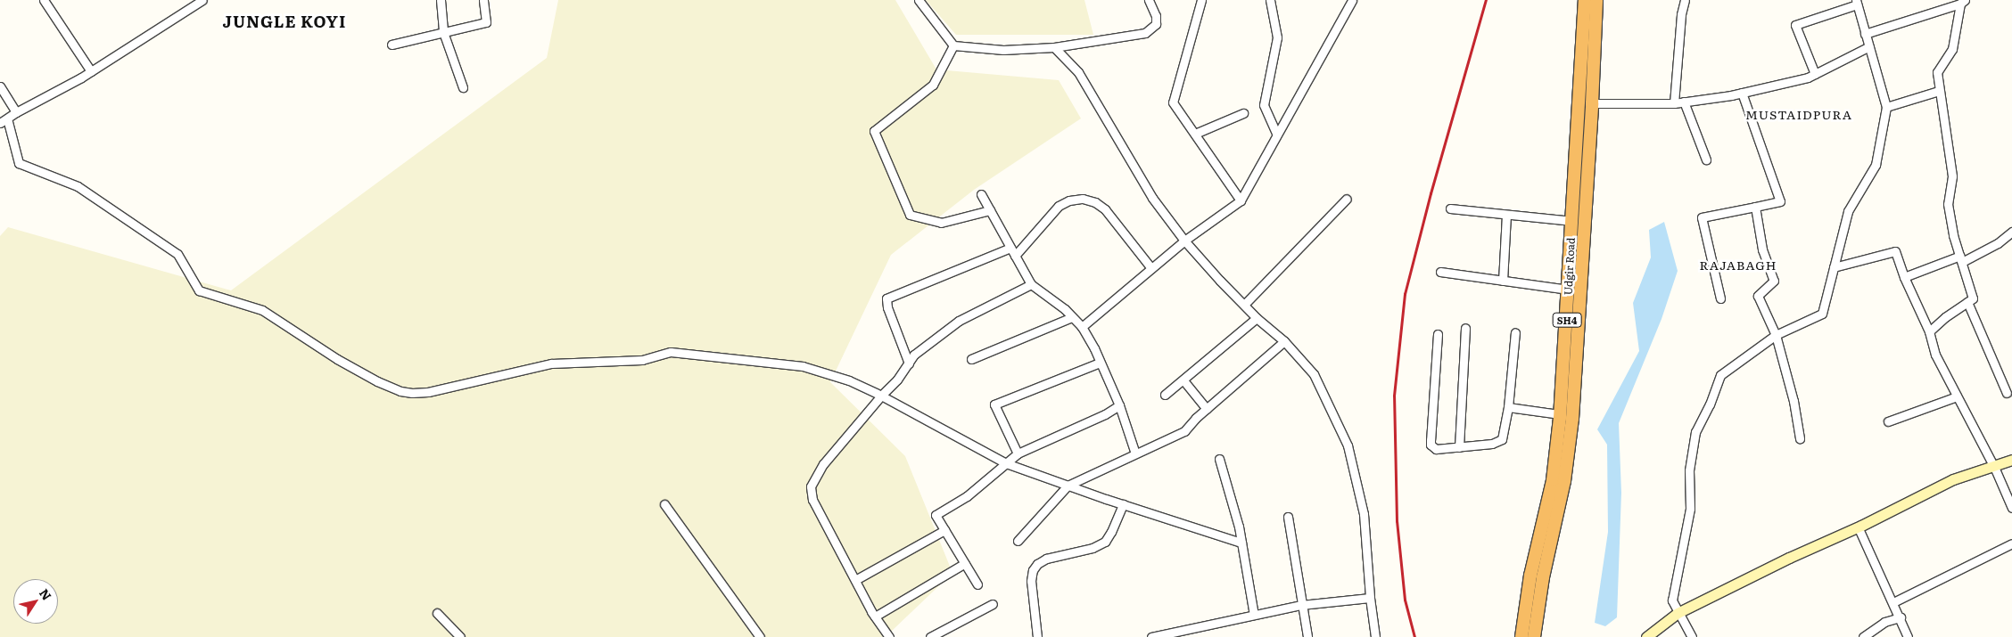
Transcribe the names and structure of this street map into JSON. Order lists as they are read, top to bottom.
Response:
{
  "streets": {
    "highway": ["Udgir Road", "SH4"]
  },
  "districts": ["JUNGLE KOYI", "MUSTAIDPURA", "RAJABAGH"],
  "north": "top right"
}
